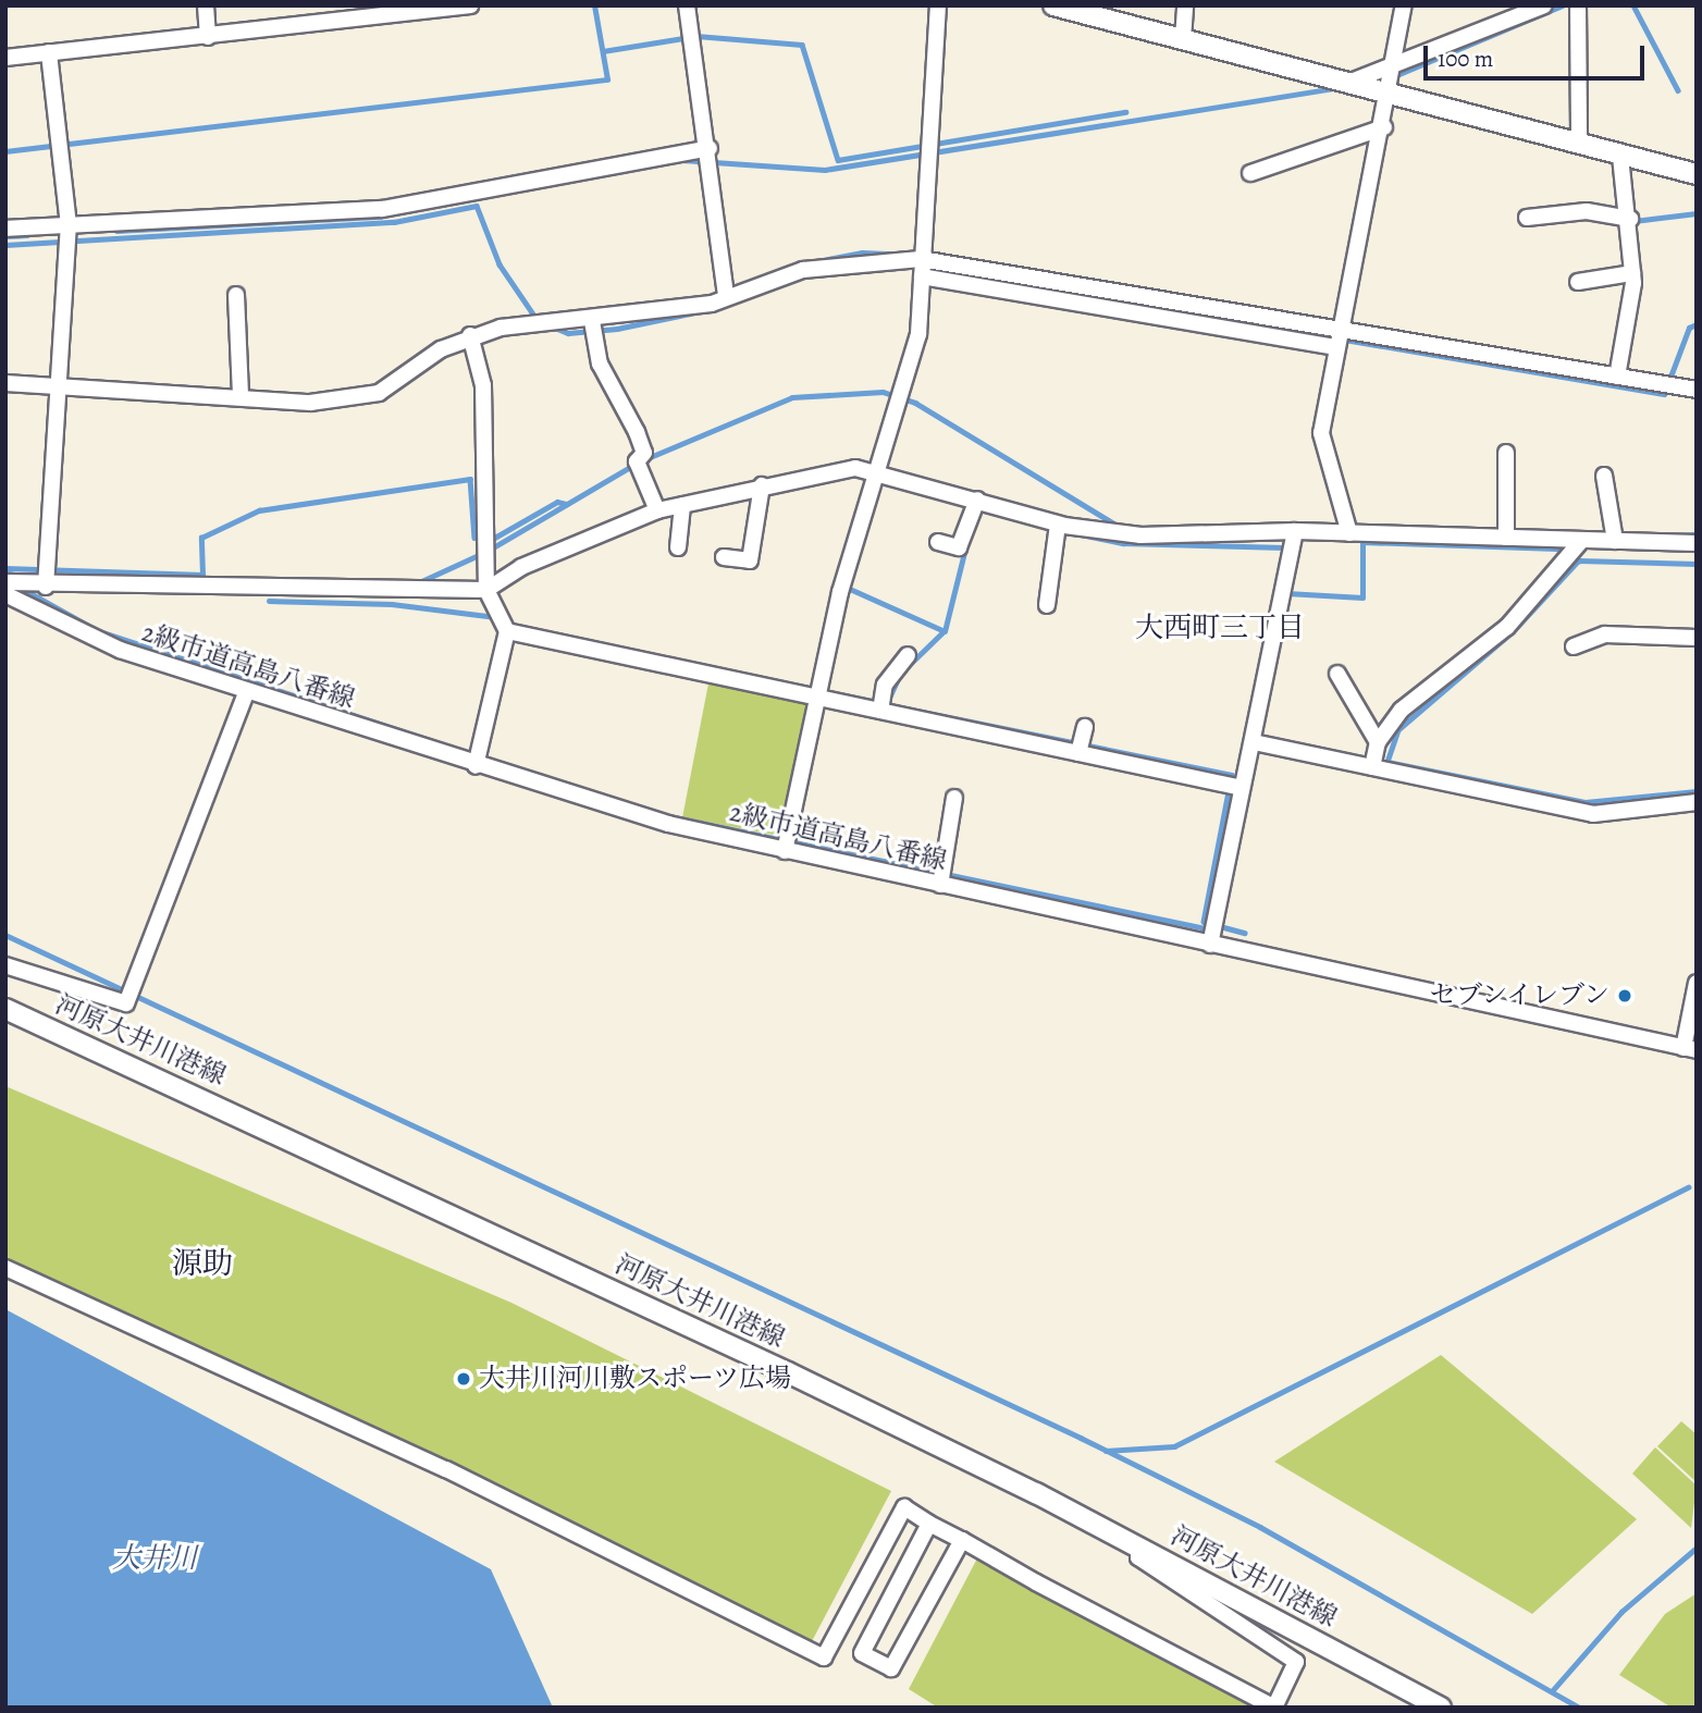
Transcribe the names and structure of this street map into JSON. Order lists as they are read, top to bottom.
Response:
{
  "streets": {
    "main road": ["河原大井川港線"],
    "street": ["2級市道高島八番線"]
  },
  "districts": ["大西町三丁目", "源助"],
  "water": ["大井川"],
  "places": ["セブンイレブン", "大井川河川敷スポーツ広場"],
  "scale_bar": "100 m"
}
